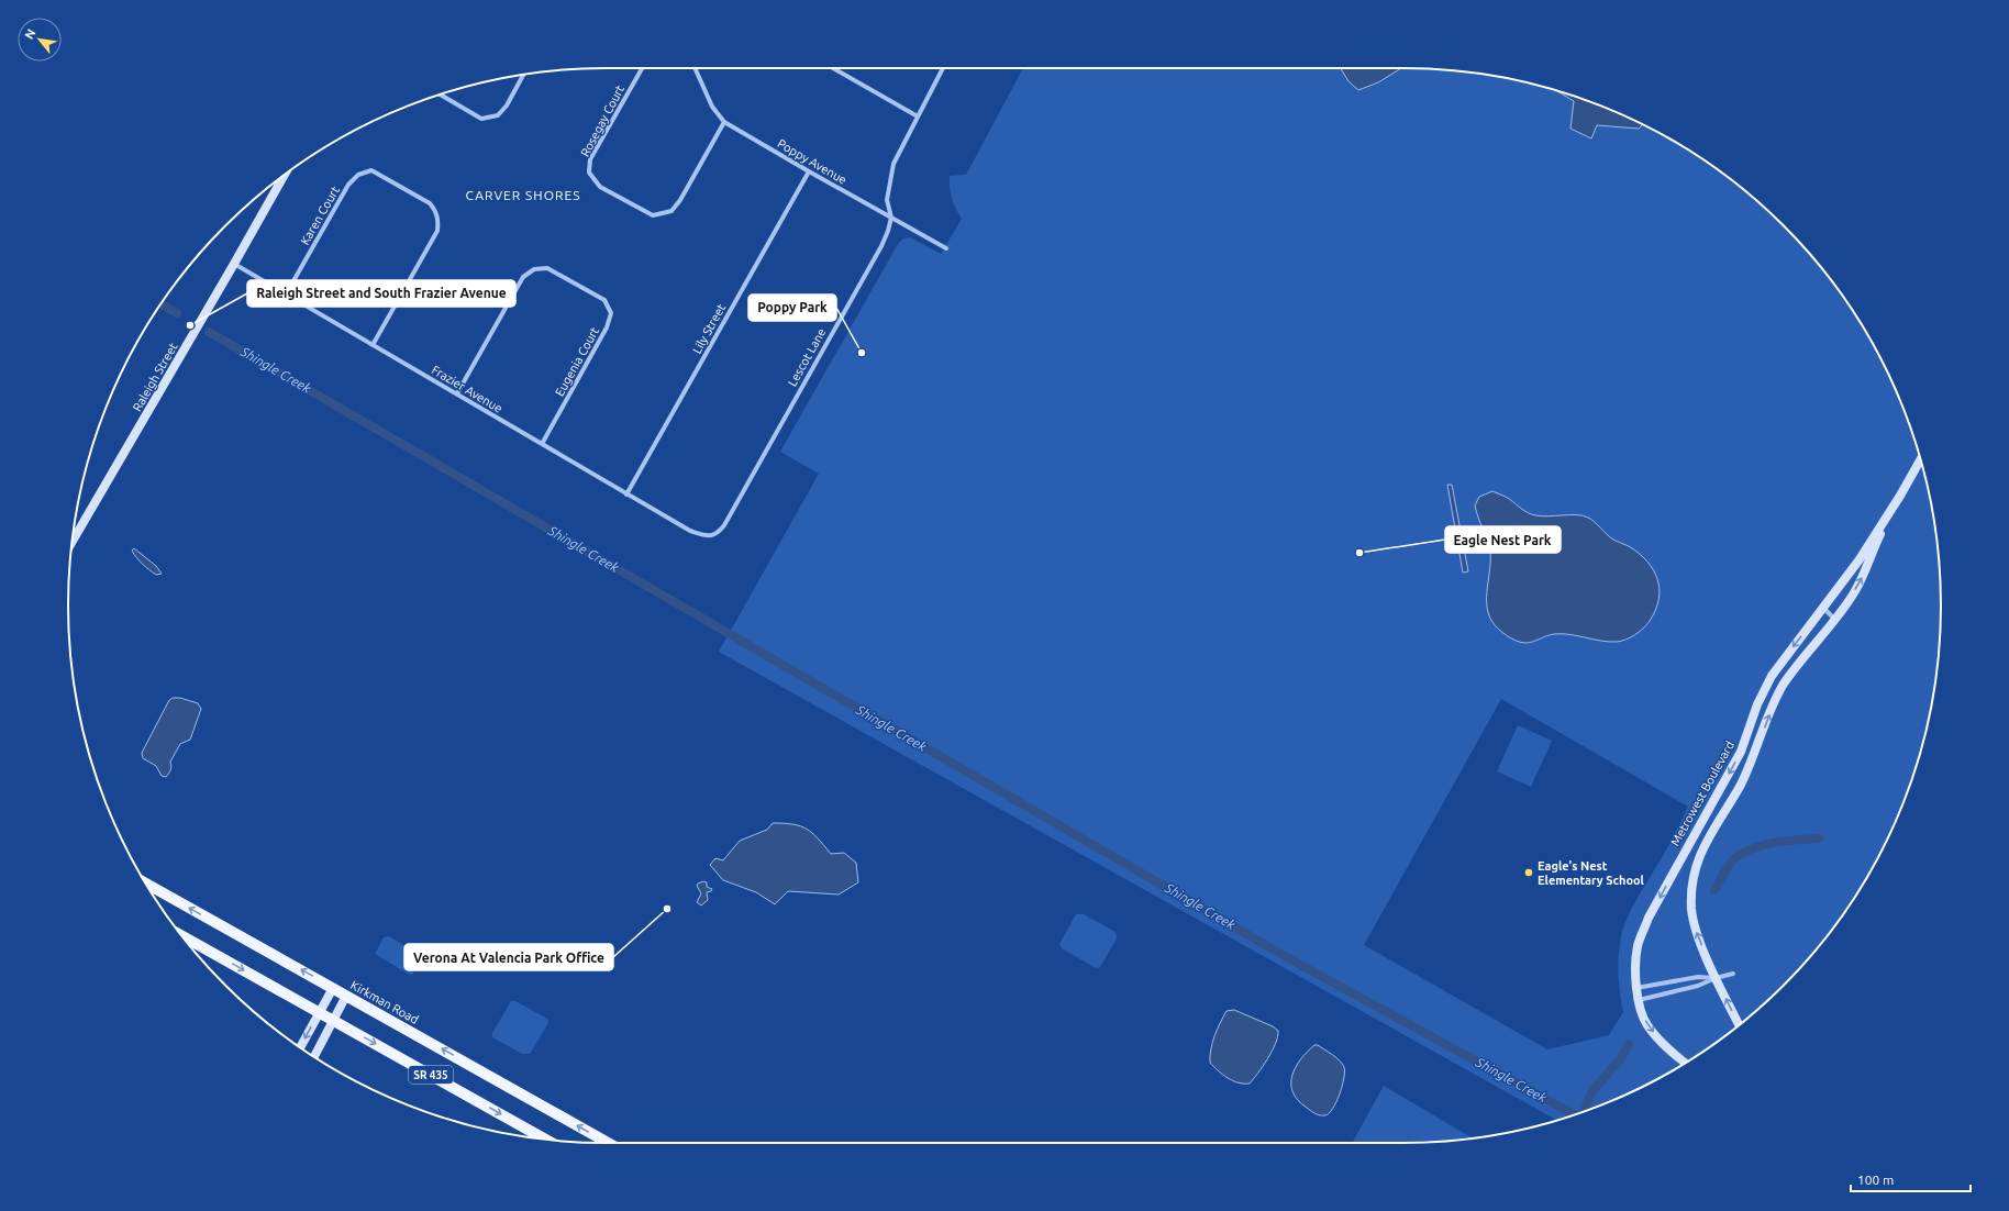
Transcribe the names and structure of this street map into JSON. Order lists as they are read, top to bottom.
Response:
{
  "streets": {
    "main road": ["Kirkman Road", "SR 435"],
    "street": [
      "Rosegay Court",
      "Poppy Avenue",
      "Karen Court",
      "Lily Street",
      "Lescot Lane",
      "Eugenia Court",
      "Raleigh Street",
      "Frazier Avenue",
      "Metrowest Boulevard"
    ]
  },
  "crossings": [
    ["Rosegay Court", "Poppy Avenue"],
    ["Poppy Avenue", "Lily Street"],
    ["Poppy Avenue", "Lescot Lane"],
    ["Karen Court", "Frazier Avenue"],
    ["Lily Street", "Frazier Avenue"],
    ["Lescot Lane", "Frazier Avenue"],
    ["Eugenia Court", "Frazier Avenue"],
    ["Raleigh Street", "Frazier Avenue"]
  ],
  "districts": ["CARVER SHORES"],
  "water": ["Shingle Creek"],
  "places": [
    "Raleigh Street and South Frazier Avenue",
    "Poppy Park",
    "Eagle Nest Park",
    "Eagle's Nest Elementary School",
    "Verona At Valencia Park Office"
  ],
  "scale_bar": "100 m",
  "north": "top left"
}
